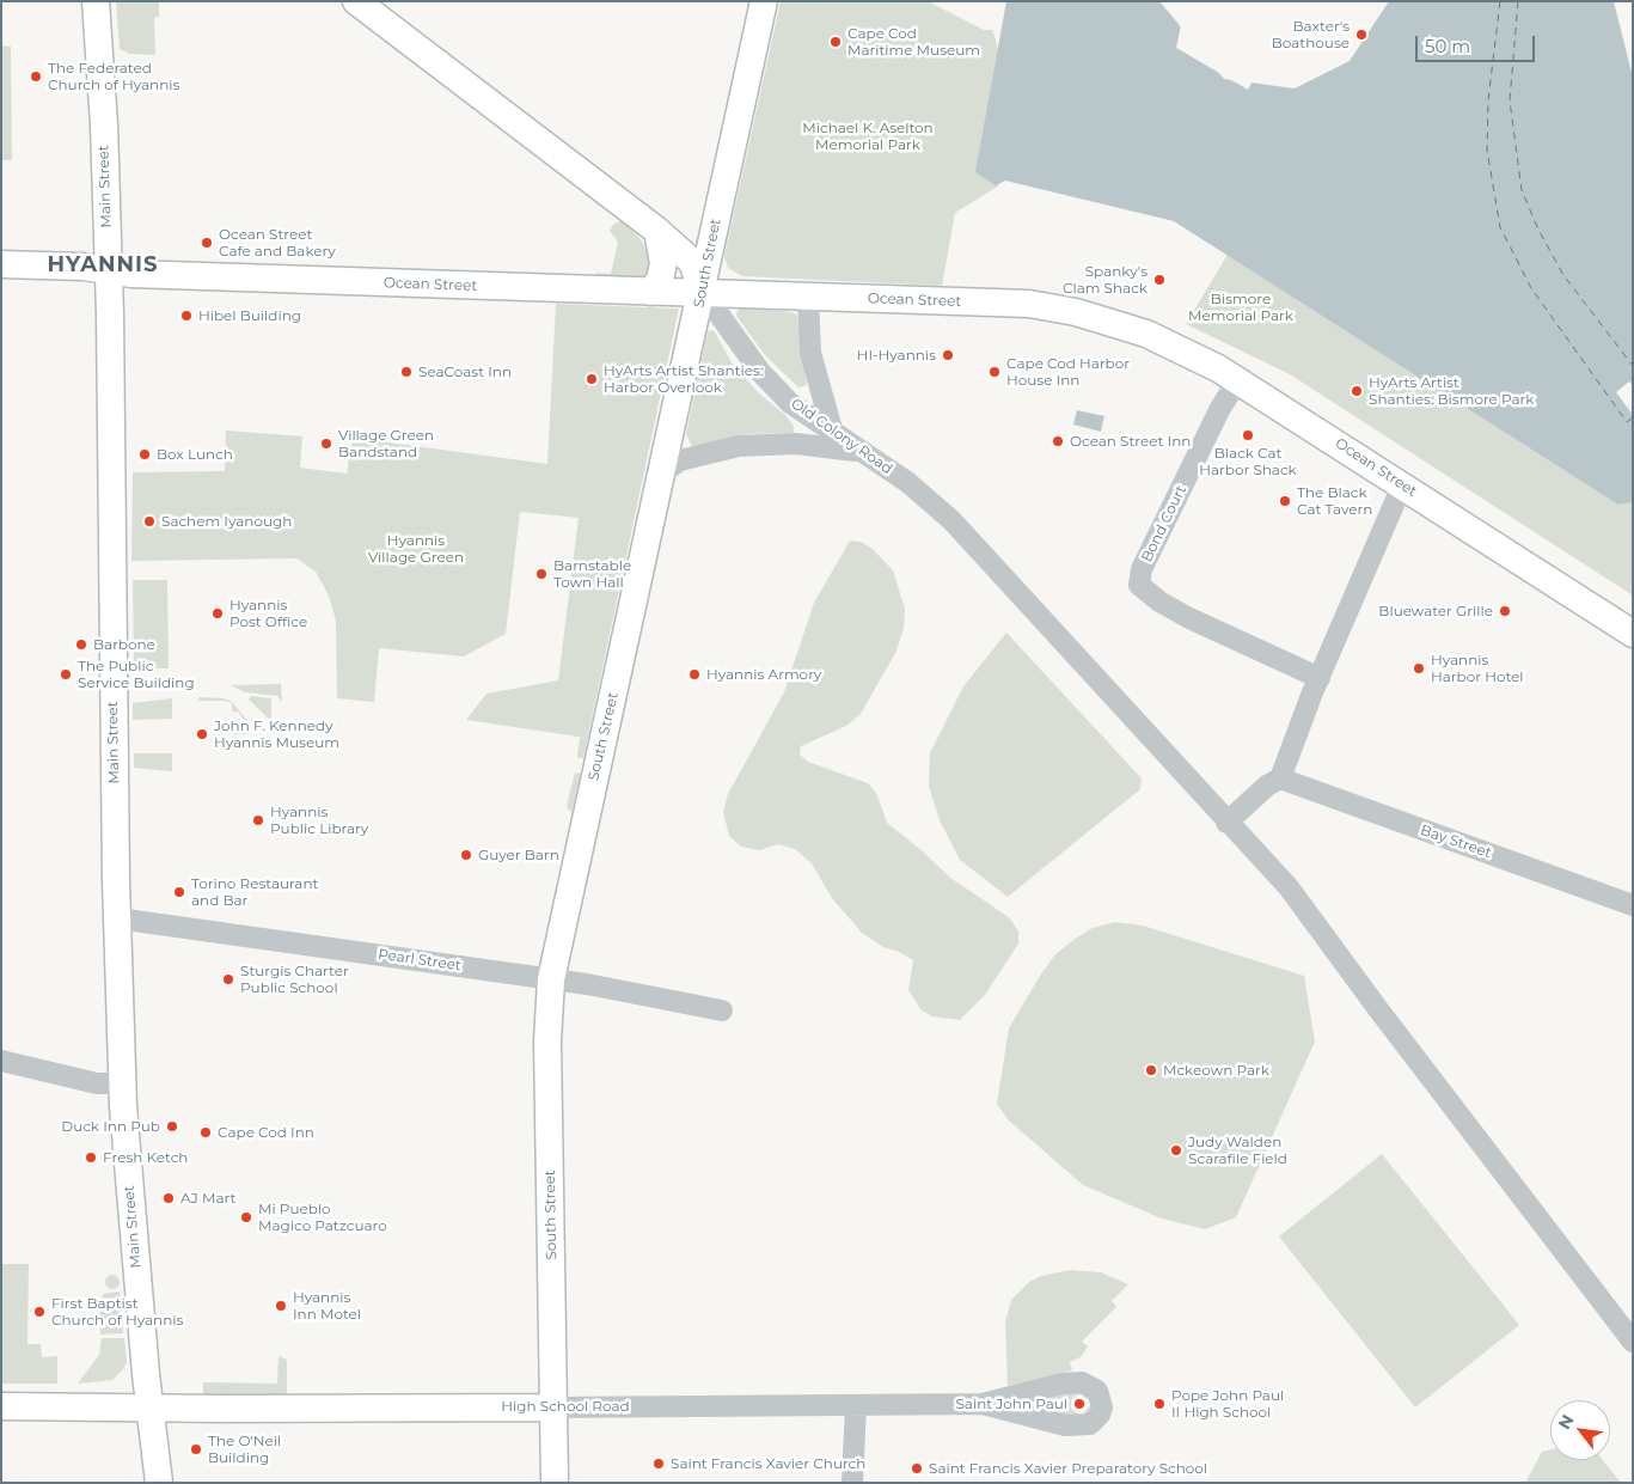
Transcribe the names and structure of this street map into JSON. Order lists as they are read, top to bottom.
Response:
{
  "streets": {
    "main road": [
      "Main Street",
      "South Street",
      "Ocean Street",
      "Old Colony Road",
      "High School Road"
    ],
    "street": ["Bond Court", "Bay Street", "Pearl Street"]
  },
  "crossings": [
    ["Main Street", "Ocean Street"],
    ["Main Street", "Pearl Street"],
    ["Main Street", "High School Road"],
    ["South Street", "Ocean Street"],
    ["South Street", "Old Colony Road"],
    ["South Street", "Pearl Street"],
    ["South Street", "High School Road"],
    ["Ocean Street", "Old Colony Road"],
    ["Ocean Street", "Bond Court"]
  ],
  "districts": ["HYANNIS"],
  "parks": ["Michael K. Aselton Memorial Park", "Bismore Memorial Park", "Hyannis Village Green"],
  "places": [
    "Baxter's Boathouse",
    "Cape Cod Maritime Museum",
    "The Federated Church of Hyannis",
    "Ocean Street Cafe and Bakery",
    "Spanky's Clam Shack",
    "Hibel Building",
    "HI-Hyannis",
    "SeaCoast Inn",
    "Cape Cod Harbor House Inn",
    "HyArts Artist Shanties: Harbor Overlook",
    "HyArts Artist Shanties: Bismore Park",
    "Black Cat Harbor Shack",
    "Ocean Street Inn",
    "Village Green Bandstand",
    "Box Lunch",
    "The Black Cat Tavern",
    "Sachem Iyanough",
    "Barnstable Town Hall",
    "Bluewater Grille",
    "Hyannis Post Office",
    "Barbone",
    "Hyannis Harbor Hotel",
    "The Public Service Building",
    "Hyannis Armory",
    "John F. Kennedy Hyannis Museum",
    "Hyannis Public Library",
    "Guyer Barn",
    "Torino Restaurant and Bar",
    "Sturgis Charter Public School",
    "Mckeown Park",
    "Duck Inn Pub",
    "Cape Cod Inn",
    "Judy Walden Scarafile Field",
    "Fresh Ketch",
    "AJ Mart",
    "Mi Pueblo Magico Patzcuaro",
    "Hyannis Inn Motel",
    "First Baptist Church of Hyannis",
    "Saint John Paul",
    "Pope John Paul II High School",
    "The O'Neil Building",
    "Saint Francis Xavier Church",
    "Saint Francis Xavier Preparatory School"
  ],
  "scale_bar": "50 m",
  "north": "top left"
}
